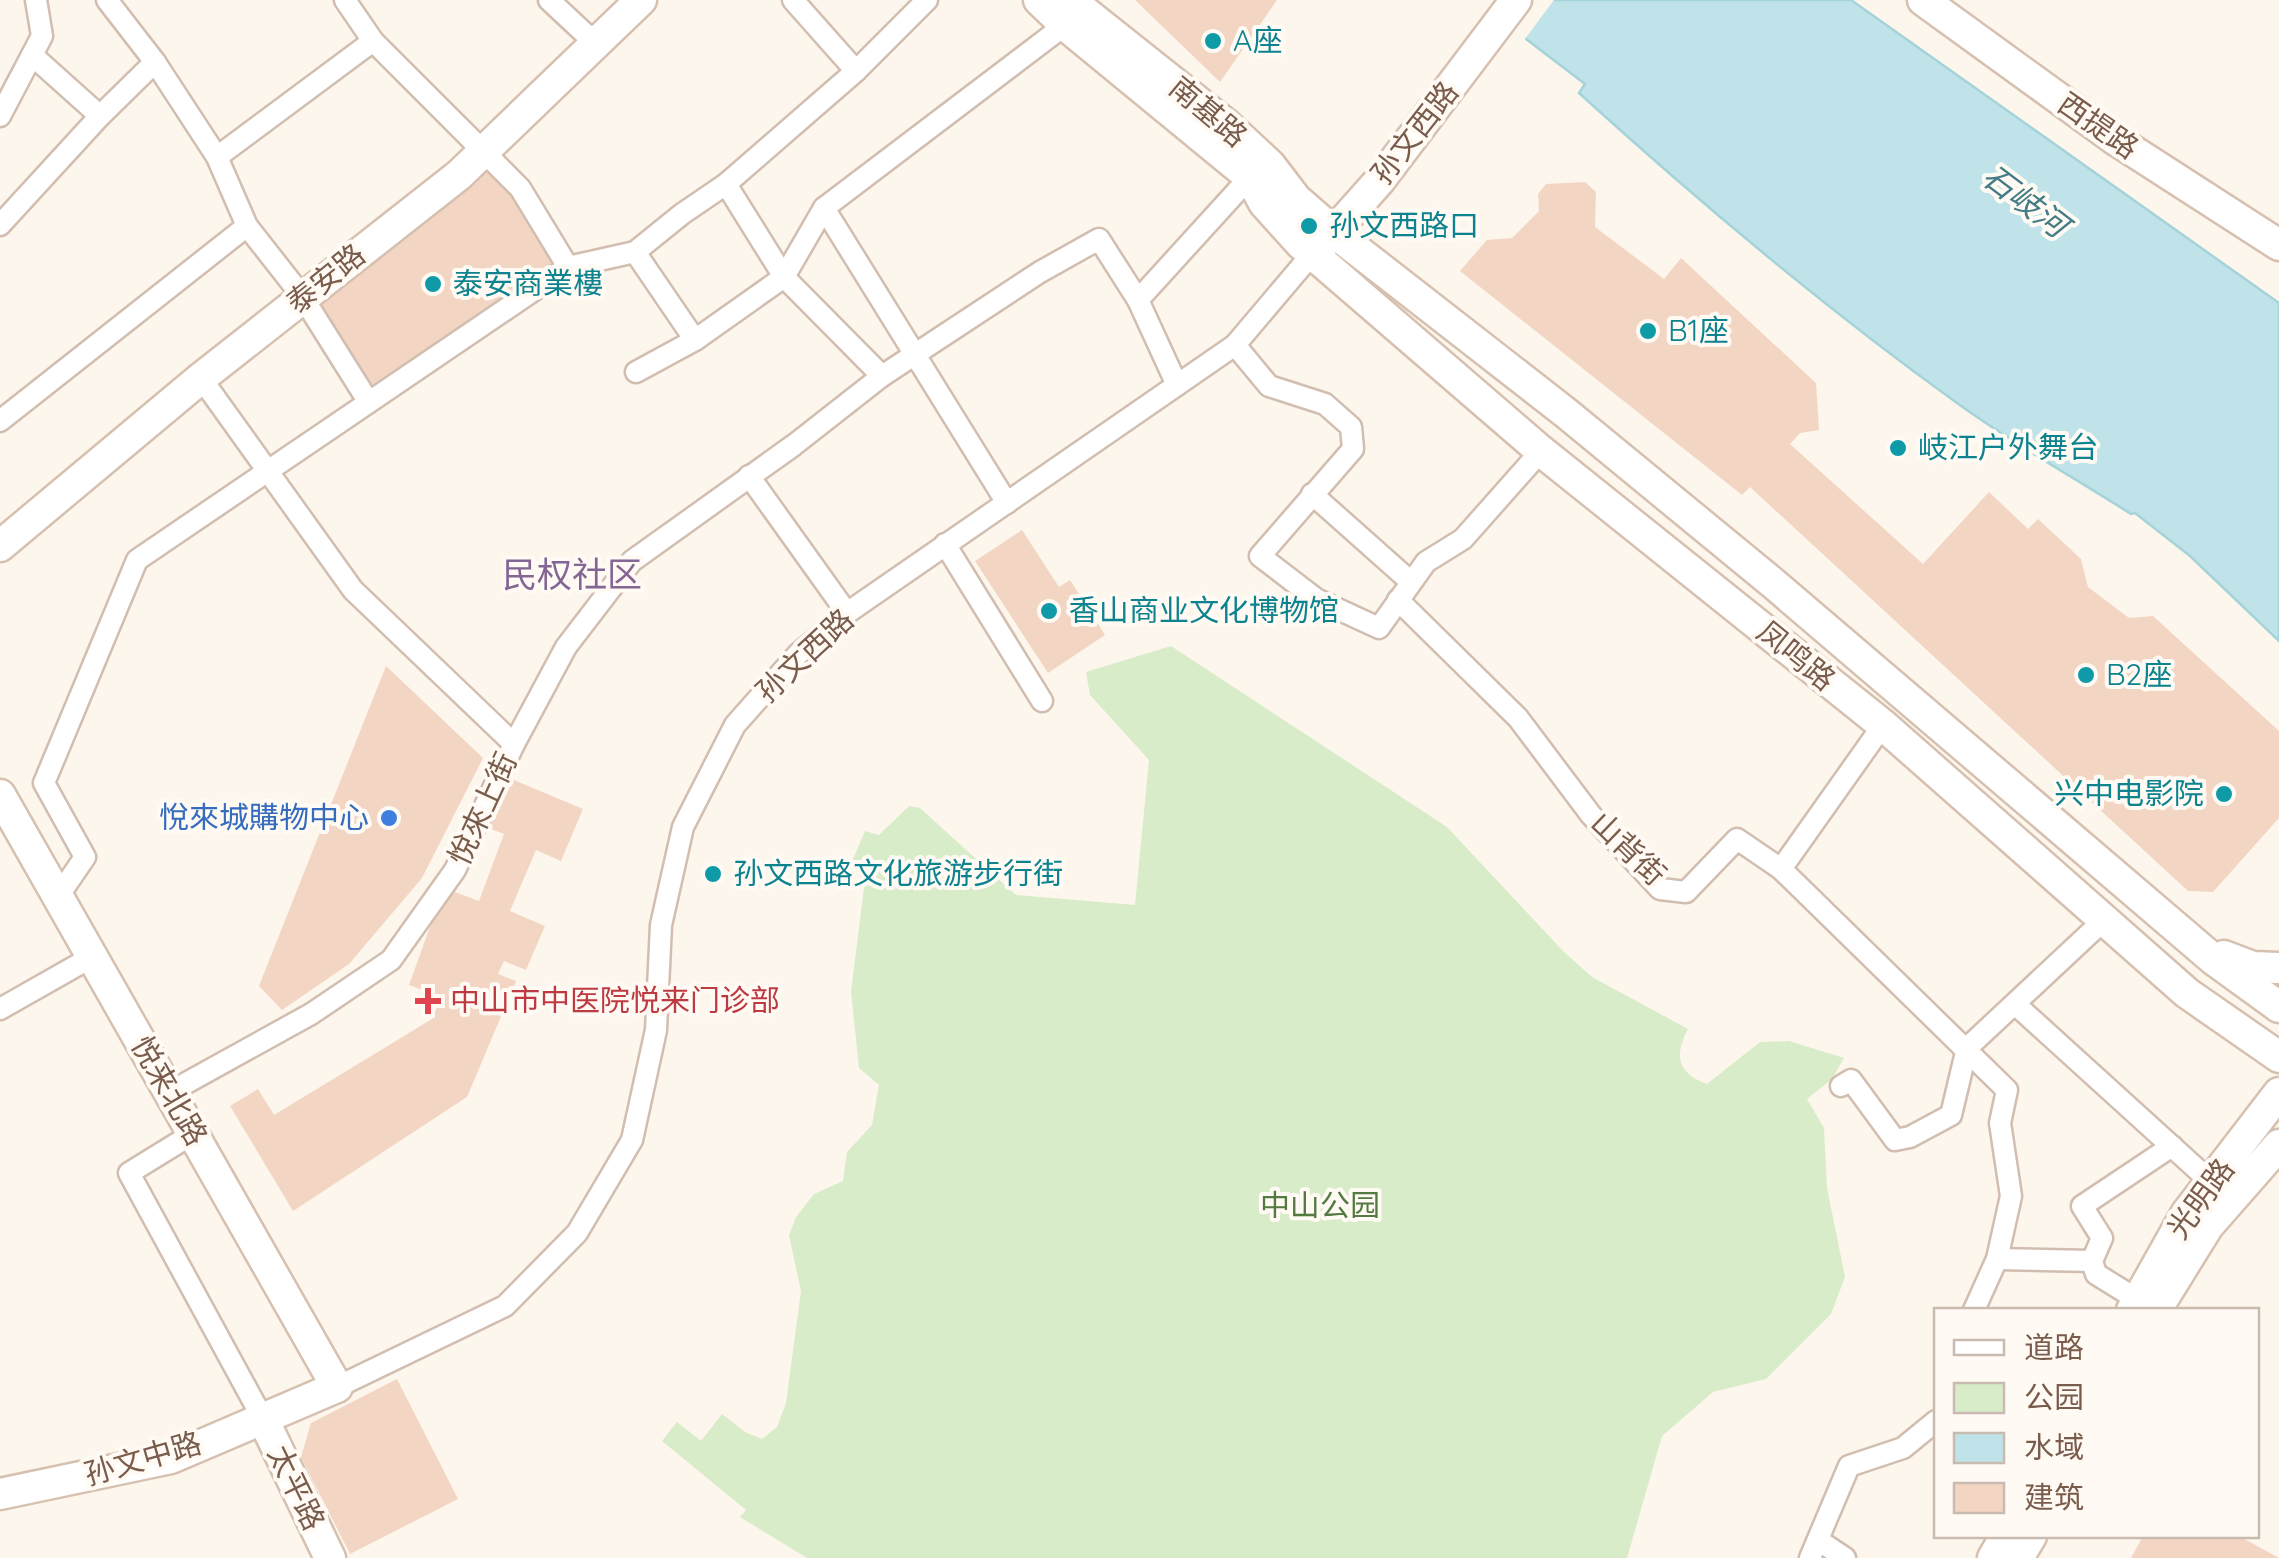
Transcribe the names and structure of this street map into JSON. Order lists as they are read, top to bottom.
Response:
{
  "streets": {
    "main road": [
      "南基路",
      "西提路",
      "孙文西路",
      "泰安路",
      "凤鸣路",
      "悦来北路",
      "光明路",
      "孙文中路",
      "太平路"
    ],
    "street": ["悅來上街", "山背街"]
  },
  "crossings": [
    ["南基路", "孙文西路"],
    ["南基路", "凤鸣路"],
    ["孙文西路", "凤鸣路"],
    ["孙文西路", "悦来北路"],
    ["孙文西路", "孙文中路"],
    ["悅來上街", "悦来北路"],
    ["悦来北路", "孙文中路"],
    ["孙文中路", "太平路"]
  ],
  "districts": ["民权社区"],
  "water": ["石岐河"],
  "parks": ["中山公园"],
  "places": {
    "other": [
      "A座",
      "孙文西路口",
      "泰安商業樓",
      "B1座",
      "岐江户外舞台",
      "香山商业文化博物馆",
      "B2座",
      "兴中电影院",
      "悅來城購物中心",
      "孙文西路文化旅游步行街"
    ],
    "health": ["中山市中医院悦来门诊部"]
  },
  "legend": [
    "道路",
    "公园",
    "水域",
    "建筑"
  ]
}
